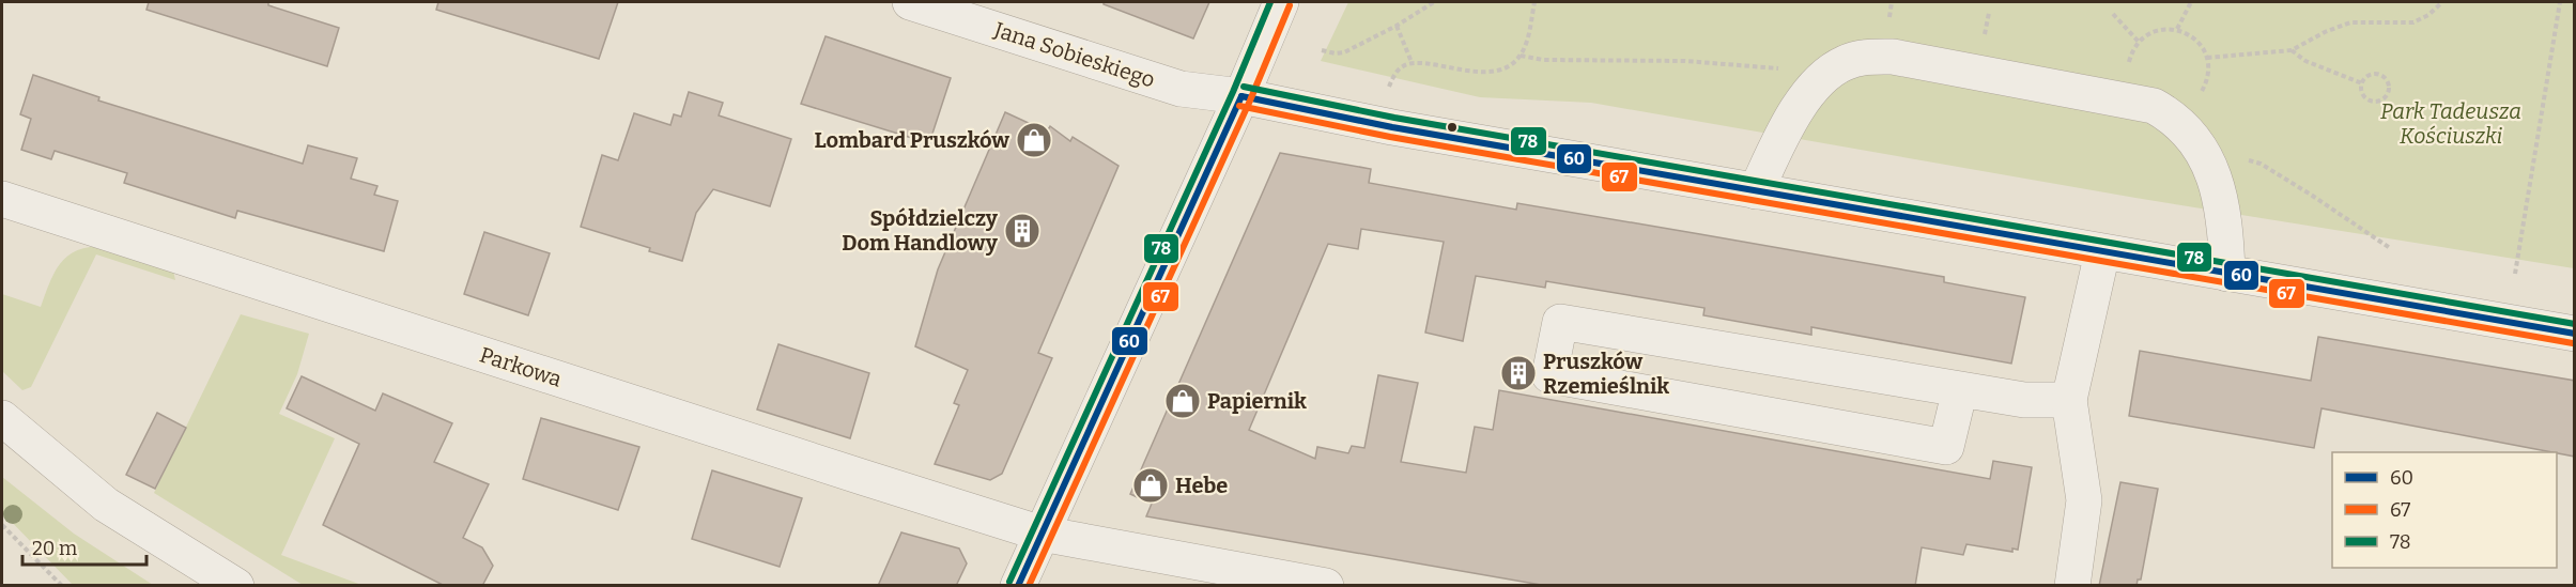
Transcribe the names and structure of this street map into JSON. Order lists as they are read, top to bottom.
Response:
{
  "streets": {
    "street": ["Jana Sobieskiego", "Parkowa"]
  },
  "parks": ["Park Tadeusza Kościuszki"],
  "places": {
    "shop": ["Lombard Pruszków", "Papiernik", "Hebe"],
    "building": ["Spółdzielczy Dom Handlowy", "Pruszków Rzemieślnik"]
  },
  "lines": ["transit line 78", "transit line 67", "transit line 60"],
  "legend": ["60", "67", "78"],
  "scale_bar": "20 m"
}
